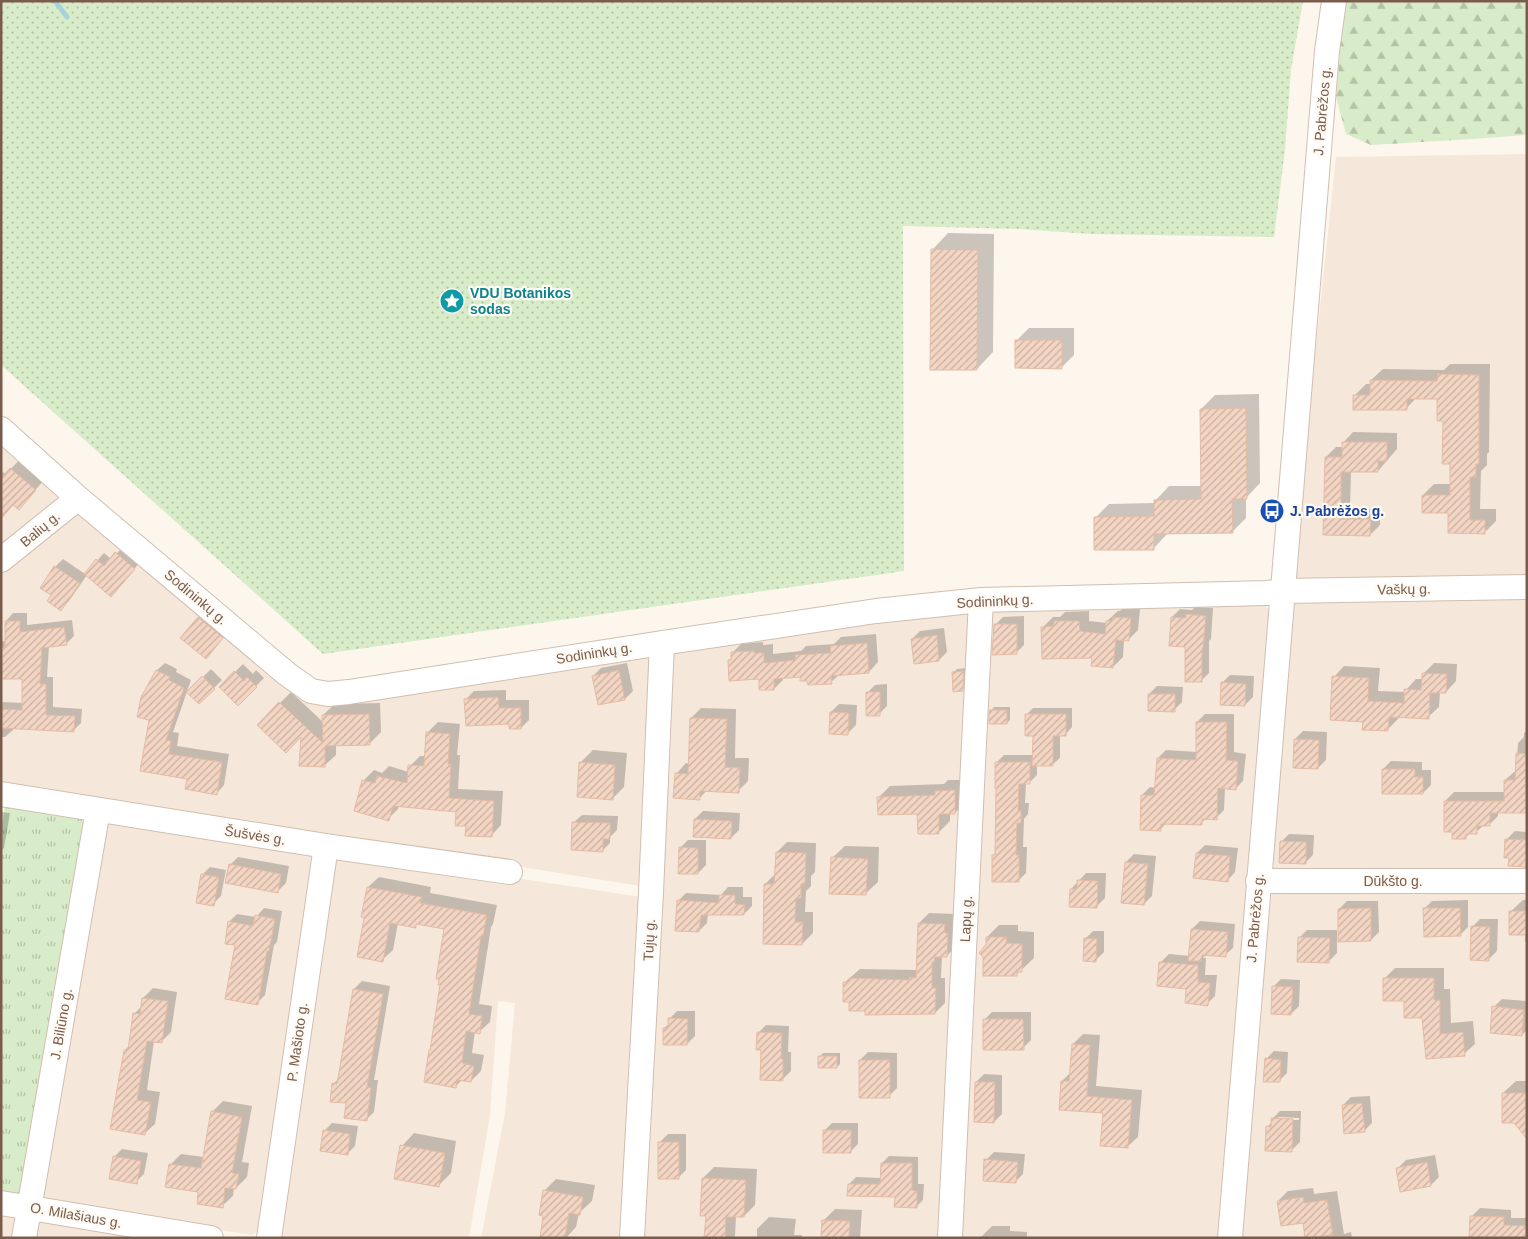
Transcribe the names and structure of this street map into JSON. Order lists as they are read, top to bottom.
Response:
{
  "streets": {
    "street": [
      "J. Pabrėžos g.",
      "Balių g.",
      "Vaškų g.",
      "Sodininkų g.",
      "Šušvės g.",
      "Dūkšto g.",
      "Lapų g.",
      "Tujų g.",
      "J. Biliūno g.",
      "P. Mašioto g.",
      "O. Milašiaus g."
    ]
  },
  "crossings": [
    ["J. Pabrėžos g.", "Vaškų g."],
    ["J. Pabrėžos g.", "Sodininkų g."],
    ["J. Pabrėžos g.", "Dūkšto g."],
    ["Balių g.", "Sodininkų g."],
    ["Vaškų g.", "Sodininkų g."],
    ["Sodininkų g.", "Lapų g."],
    ["Sodininkų g.", "Tujų g."],
    ["Šušvės g.", "J. Biliūno g."],
    ["Šušvės g.", "P. Mašioto g."],
    ["J. Biliūno g.", "O. Milašiaus g."]
  ],
  "places": {
    "place": ["VDU Botanikos sodas"],
    "bus stop": ["J. Pabrėžos g."]
  }
}
